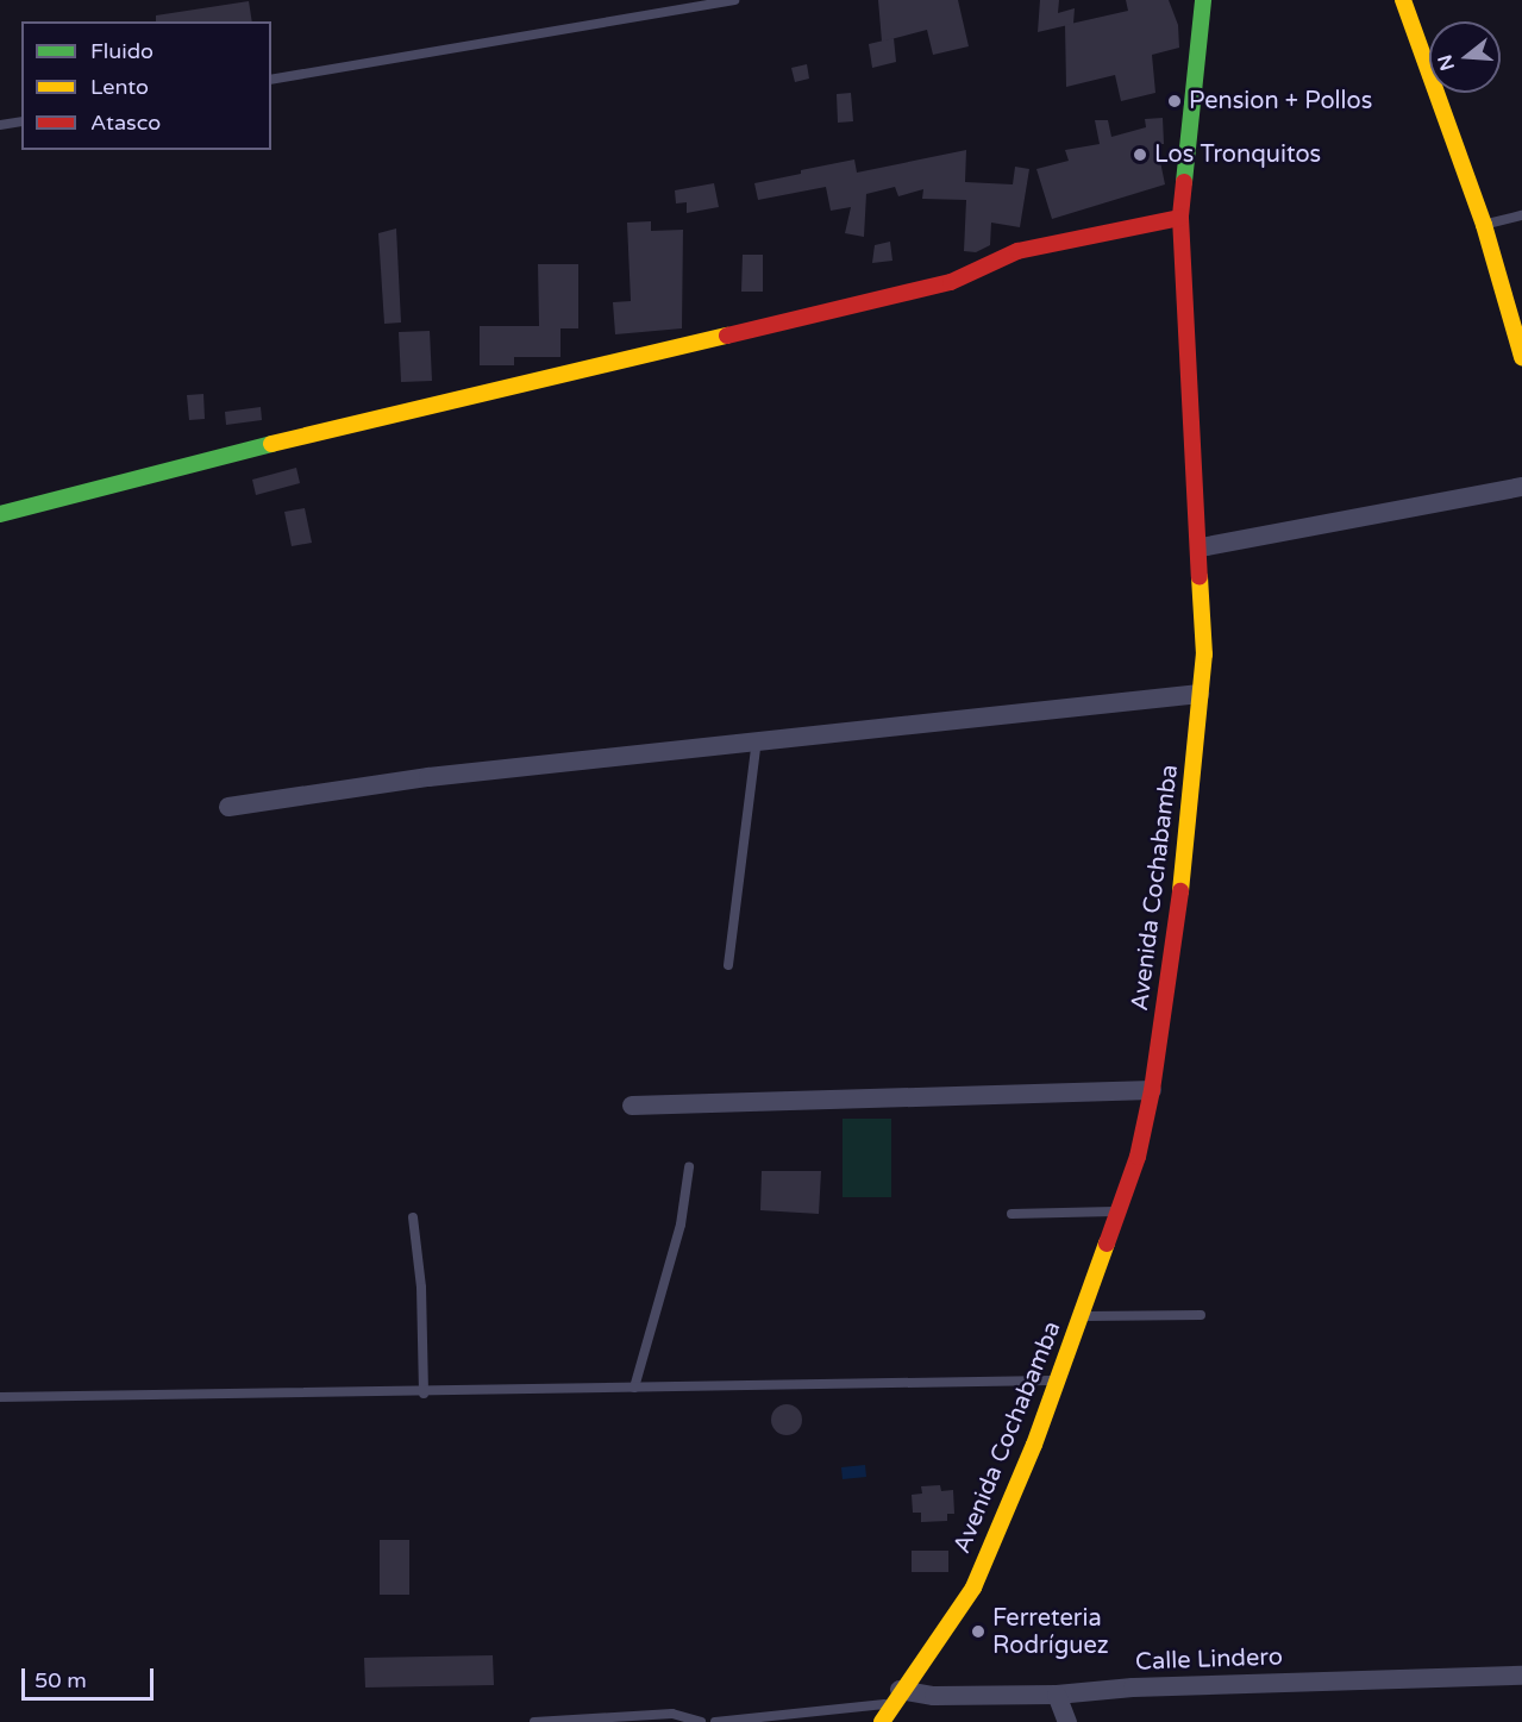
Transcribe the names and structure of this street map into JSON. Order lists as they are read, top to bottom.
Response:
{
  "streets": {
    "main road": ["Avenida Cochabamba"],
    "street": ["Calle Lindero"]
  },
  "crossings": [
    ["Avenida Cochabamba", "Calle Lindero"]
  ],
  "places": ["Pension + Pollos", "Los Tronquitos", "Ferreteria Rodríguez"],
  "legend": ["Fluido", "Lento", "Atasco"],
  "scale_bar": "50 m",
  "north": "left"
}
